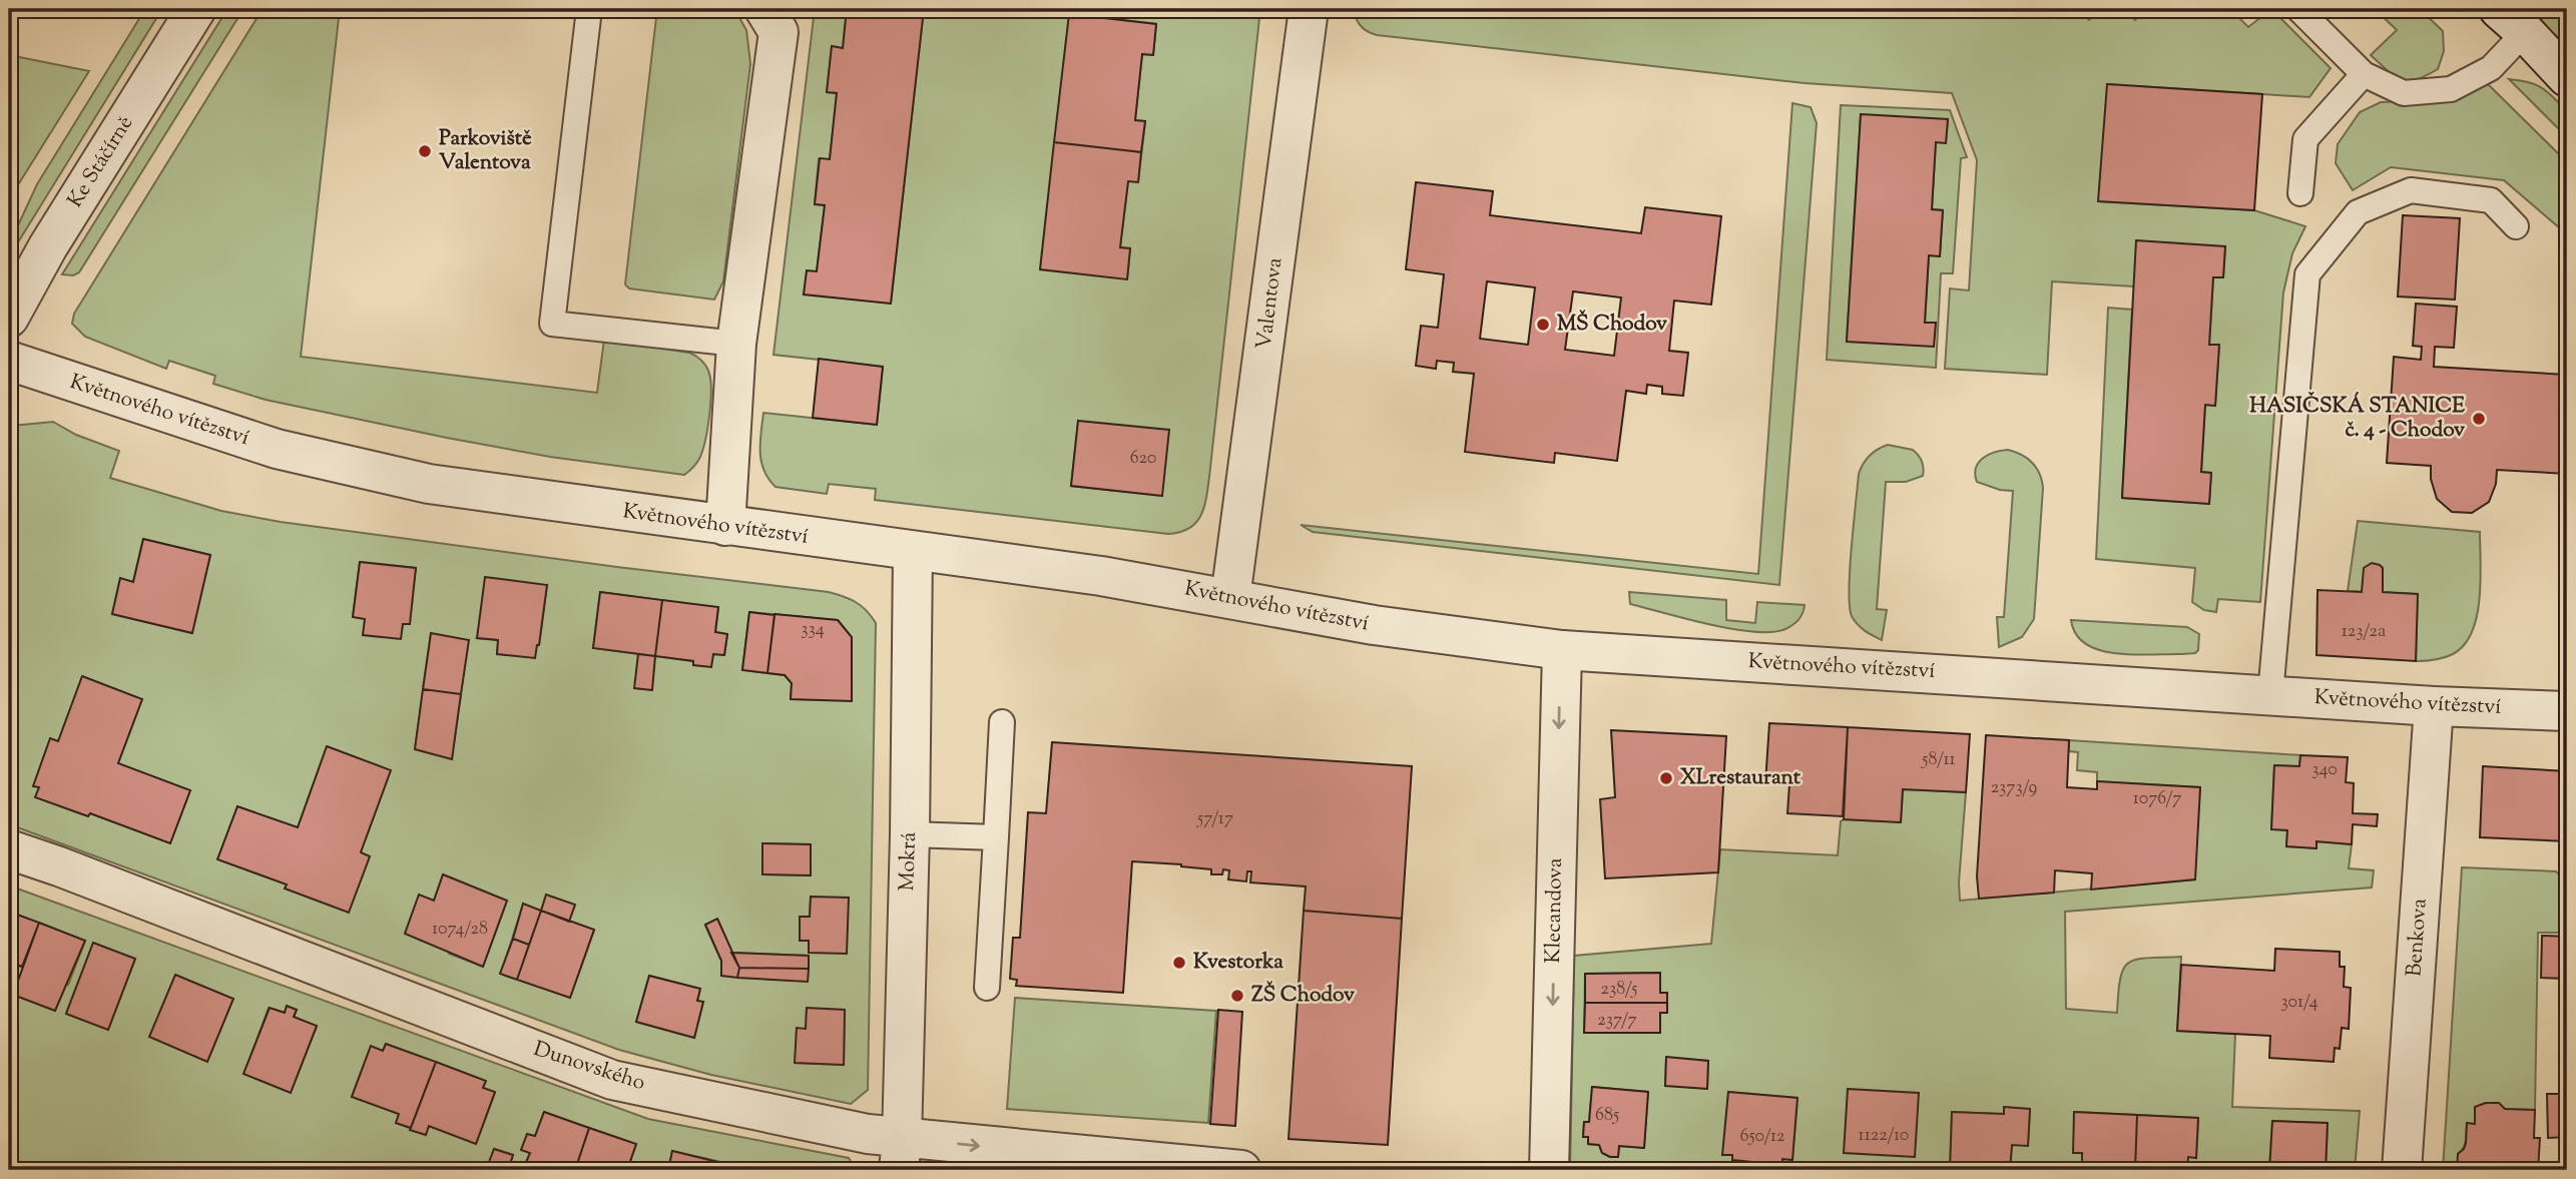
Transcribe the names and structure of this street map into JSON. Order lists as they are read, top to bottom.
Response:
{
  "streets": {
    "street": [
      "Ke Stáčírně",
      "Valentova",
      "Květnového vítězství",
      "Mokrá",
      "Klecandova",
      "Benkova",
      "Dunovského"
    ]
  },
  "crossings": [
    ["Valentova", "Květnového vítězství"],
    ["Květnového vítězství", "Mokrá"],
    ["Květnového vítězství", "Klecandova"],
    ["Květnového vítězství", "Benkova"],
    ["Mokrá", "Dunovského"]
  ],
  "one_way": ["Klecandova"],
  "places": [
    "Parkoviště Valentova",
    "MŠ Chodov",
    "HASIČSKÁ STANICE č. 4 - Chodov",
    "XLrestaurant",
    "Kvestorka",
    "ZŠ Chodov"
  ],
  "house_numbers": [
    "620",
    "334",
    "123/2a",
    "58/11",
    "340",
    "2373/9",
    "1076/7",
    "57/17",
    "1074/28",
    "238/5",
    "301/4",
    "237/7",
    "685",
    "1122/10",
    "650/12"
  ]
}
